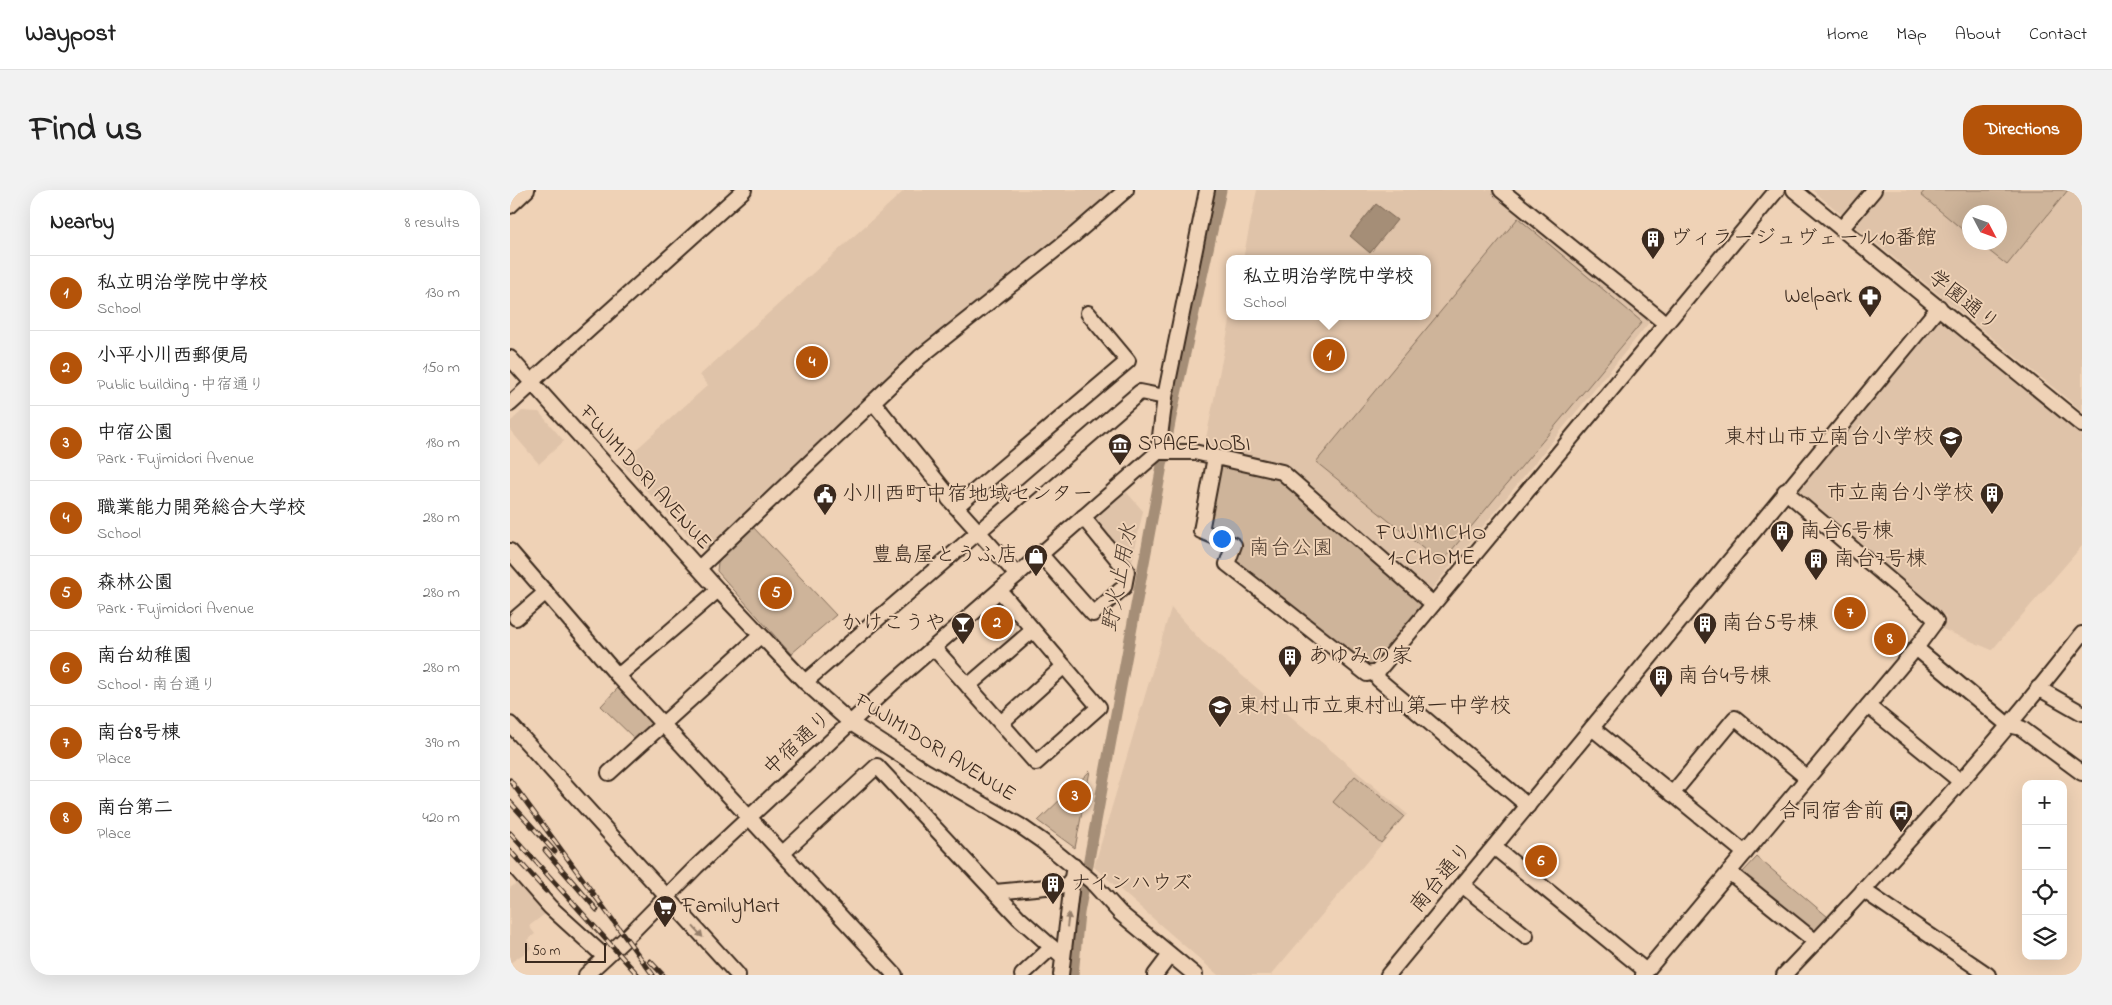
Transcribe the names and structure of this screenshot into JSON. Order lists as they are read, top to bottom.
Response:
{
  "streets": {
    "street": [
      "学園通り",
      "FUJIMIDORI AVENUE",
      "中宿通り",
      "南台通り"
    ]
  },
  "crossings": [
    ["学園通り", "南台通り"],
    ["FUJIMIDORI AVENUE", "中宿通り"]
  ],
  "districts": ["FUJIMICHO 1-CHOME"],
  "water": ["野火止用水"],
  "parks": ["南台公園"],
  "places": {
    "building": [
      "ヴィラージュヴェール10番館",
      "市立南台小学校",
      "南台6号棟",
      "南台7号棟",
      "南台5号棟",
      "あゆみの家",
      "南台4号棟",
      "ナインハウズ"
    ],
    "pharmacy": ["Welpark"],
    "school or university": ["東村山市立南台小学校", "東村山市立東村山第一中学校"],
    "museum": ["SPACE NOBI"],
    "public building": ["小川西町中宿地域センター"],
    "shop": ["豊島屋とうふ店"],
    "bar": ["かけこうや"],
    "bus stop": ["合同宿舎前"],
    "supermarket": ["FamilyMart"]
  },
  "scale_bar": "50 m",
  "north": "bottom right",
  "page": {
    "header": "Waypost",
    "nav": [
      "Home",
      "Map",
      "About",
      "Contact"
    ],
    "title": "Find us",
    "buttons": "Directions",
    "heading": ["Nearby", "8 results"],
    "list": [
      {
        "mark": "1",
        "name": "私立明治学院中学校",
        "note": "School",
        "value": "130 m"
      },
      {
        "mark": "2",
        "name": "小平小川西郵便局",
        "note": "Public building · 中宿通り",
        "value": "150 m"
      },
      {
        "mark": "3",
        "name": "中宿公園",
        "note": "Park · Fujimidori Avenue",
        "value": "180 m"
      },
      {
        "mark": "4",
        "name": "職業能力開発総合大学校",
        "note": "School",
        "value": "280 m"
      },
      {
        "mark": "5",
        "name": "森林公園",
        "note": "Park · Fujimidori Avenue",
        "value": "280 m"
      },
      {
        "mark": "6",
        "name": "南台幼稚園",
        "note": "School · 南台通り",
        "value": "280 m"
      },
      {
        "mark": "7",
        "name": "南台8号棟",
        "note": "Place",
        "value": "390 m"
      },
      {
        "mark": "8",
        "name": "南台第二",
        "note": "Place",
        "value": "420 m"
      }
    ],
    "popup": ["私立明治学院中学校", "School"],
    "pins": [
      "1",
      "4",
      "5",
      "7",
      "2",
      "8",
      "3",
      "6"
    ],
    "map_buttons": ["+", "−"],
    "scale": "50 m"
  }
}
